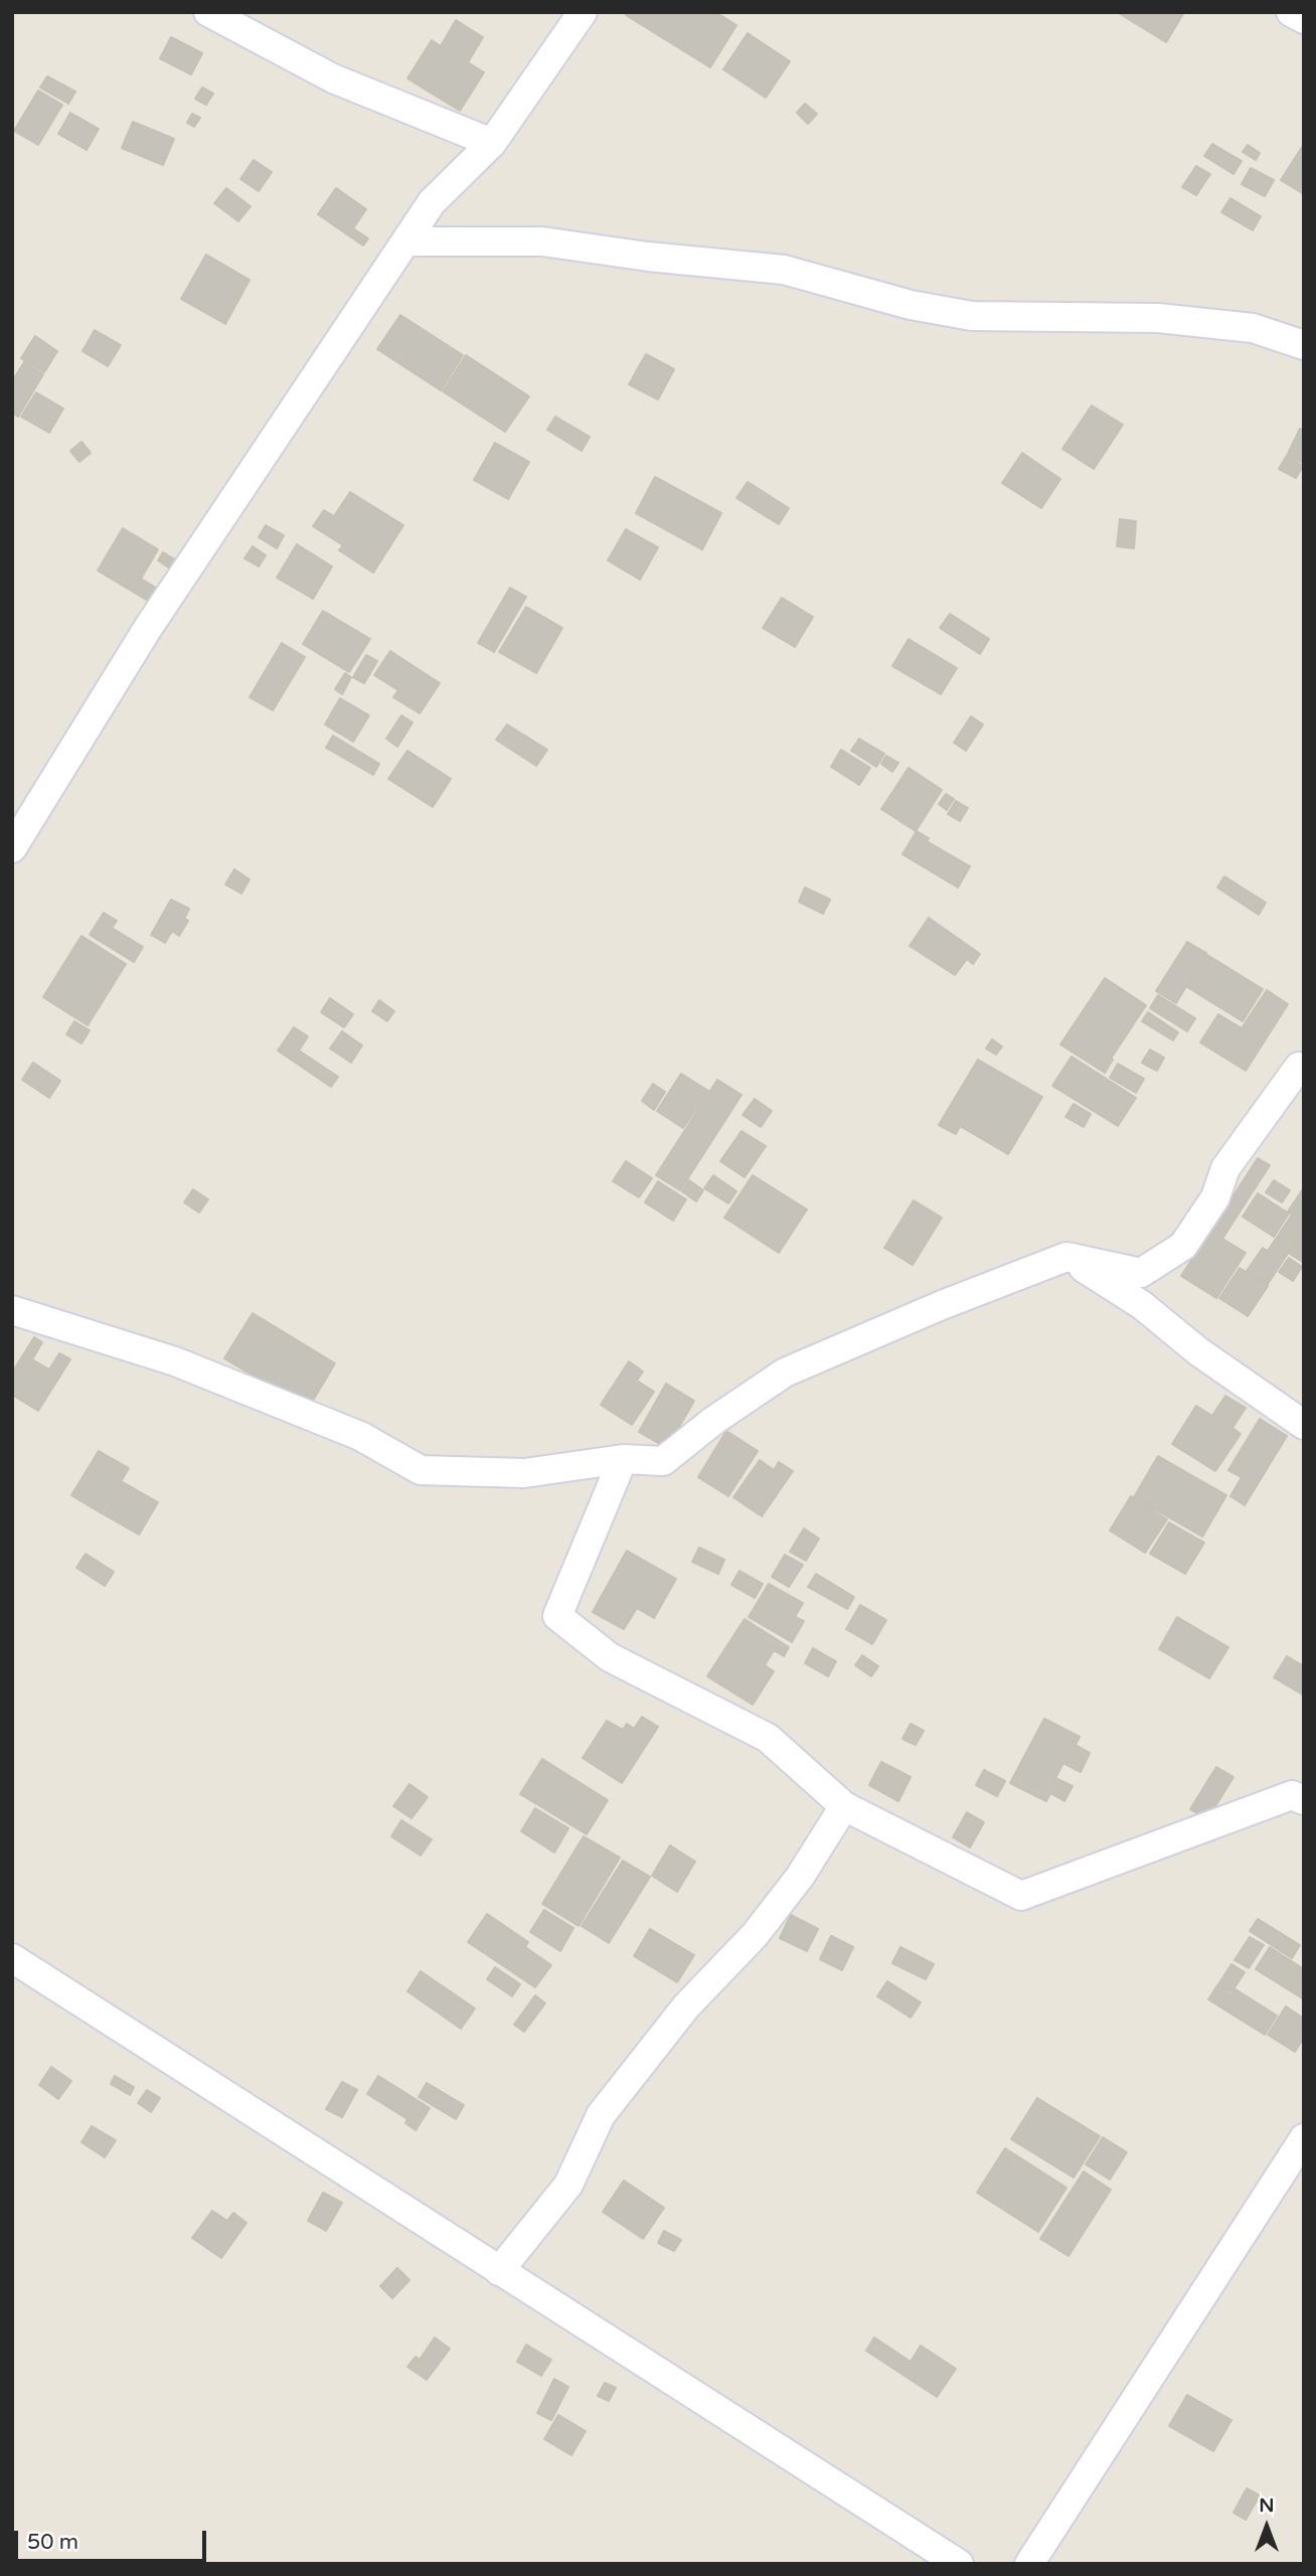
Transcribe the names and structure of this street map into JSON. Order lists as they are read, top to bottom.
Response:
{
  "scale_bar": "50 m",
  "north": "top"
}
